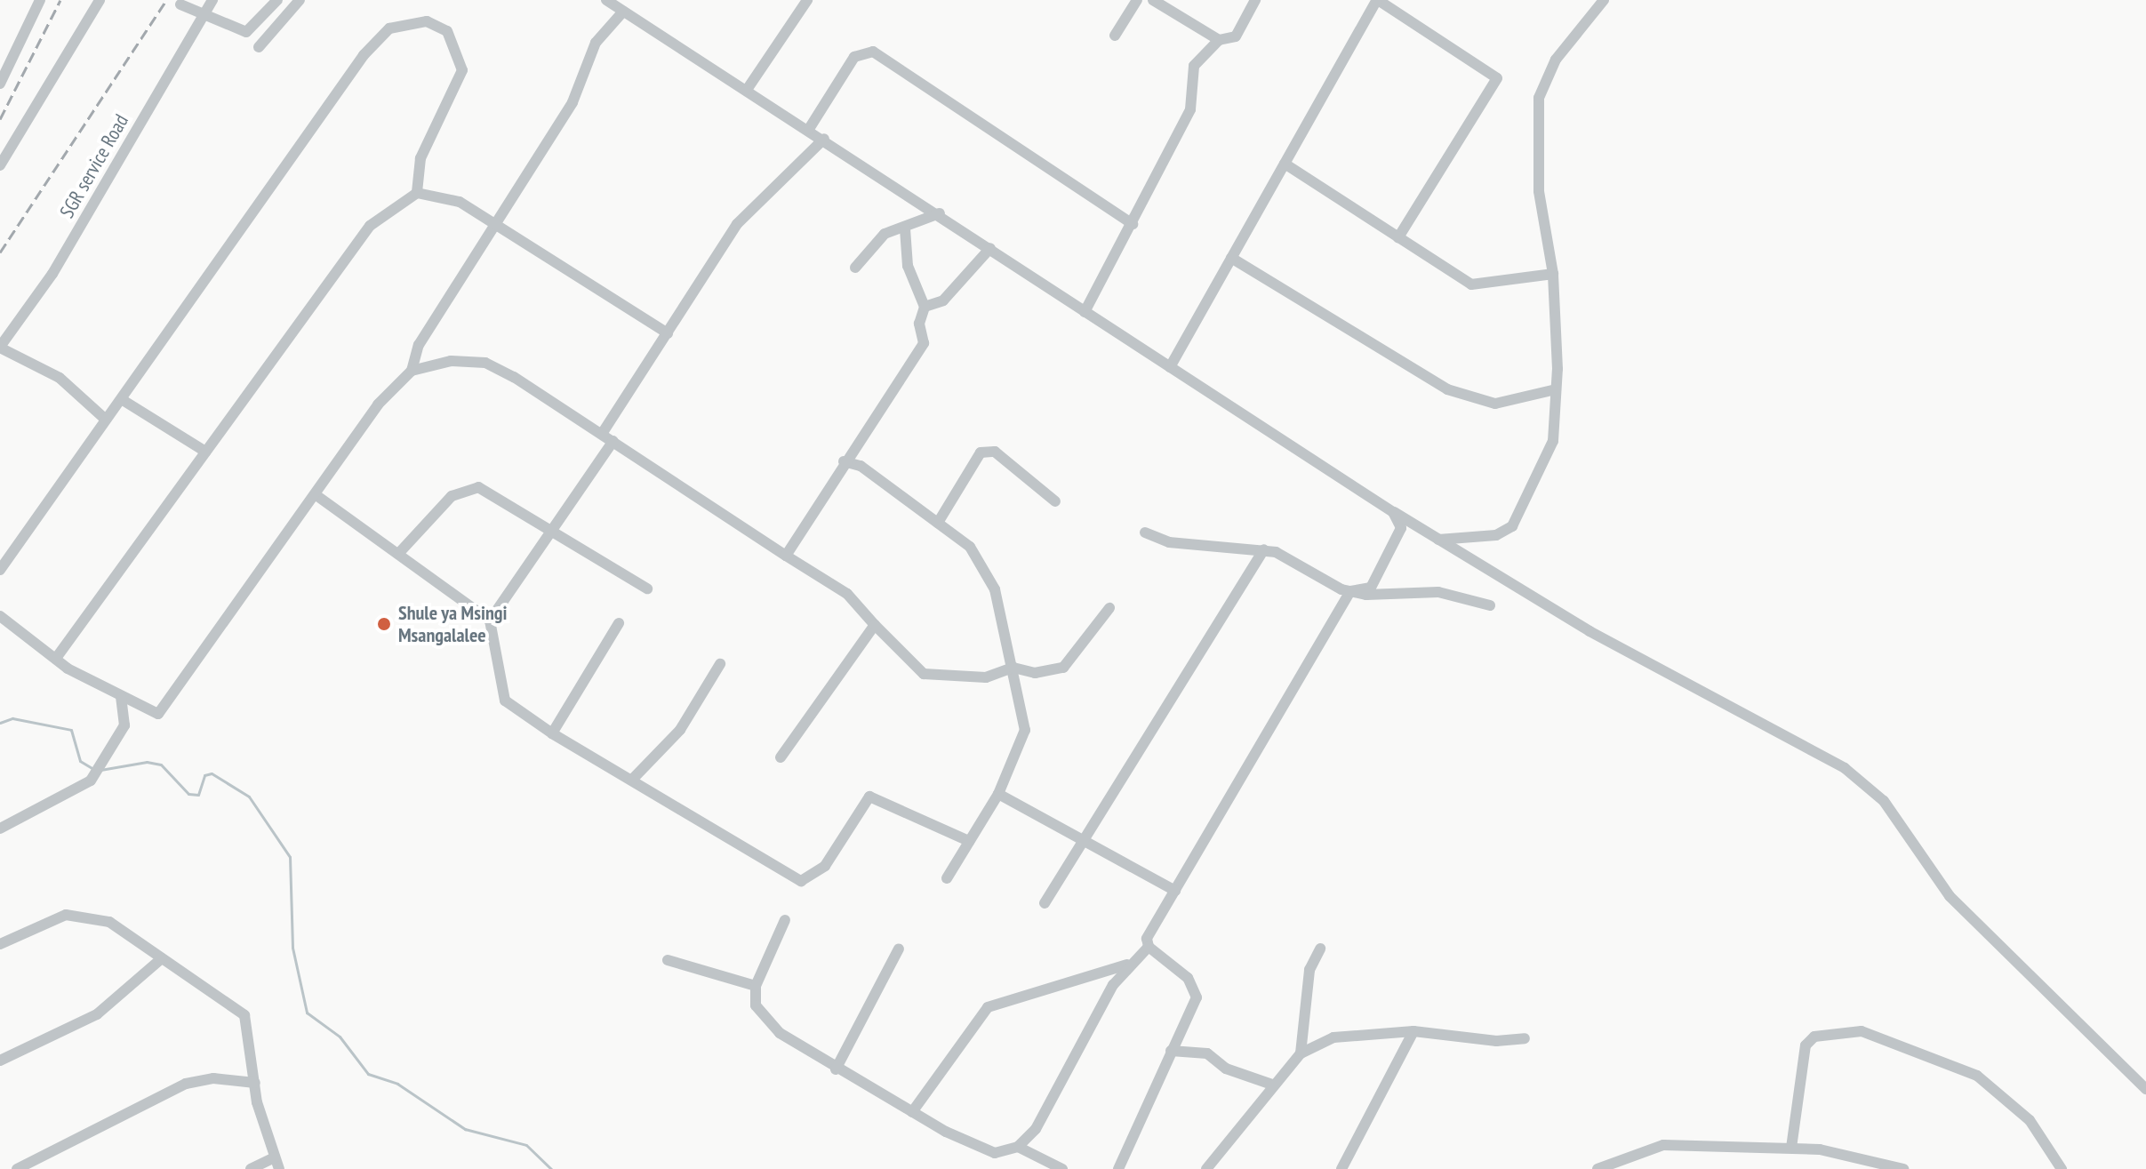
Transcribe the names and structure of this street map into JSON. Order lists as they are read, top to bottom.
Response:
{
  "streets": {
    "street": ["SGR service Road"]
  },
  "places": ["Shule ya Msingi Msangalalee"]
}
